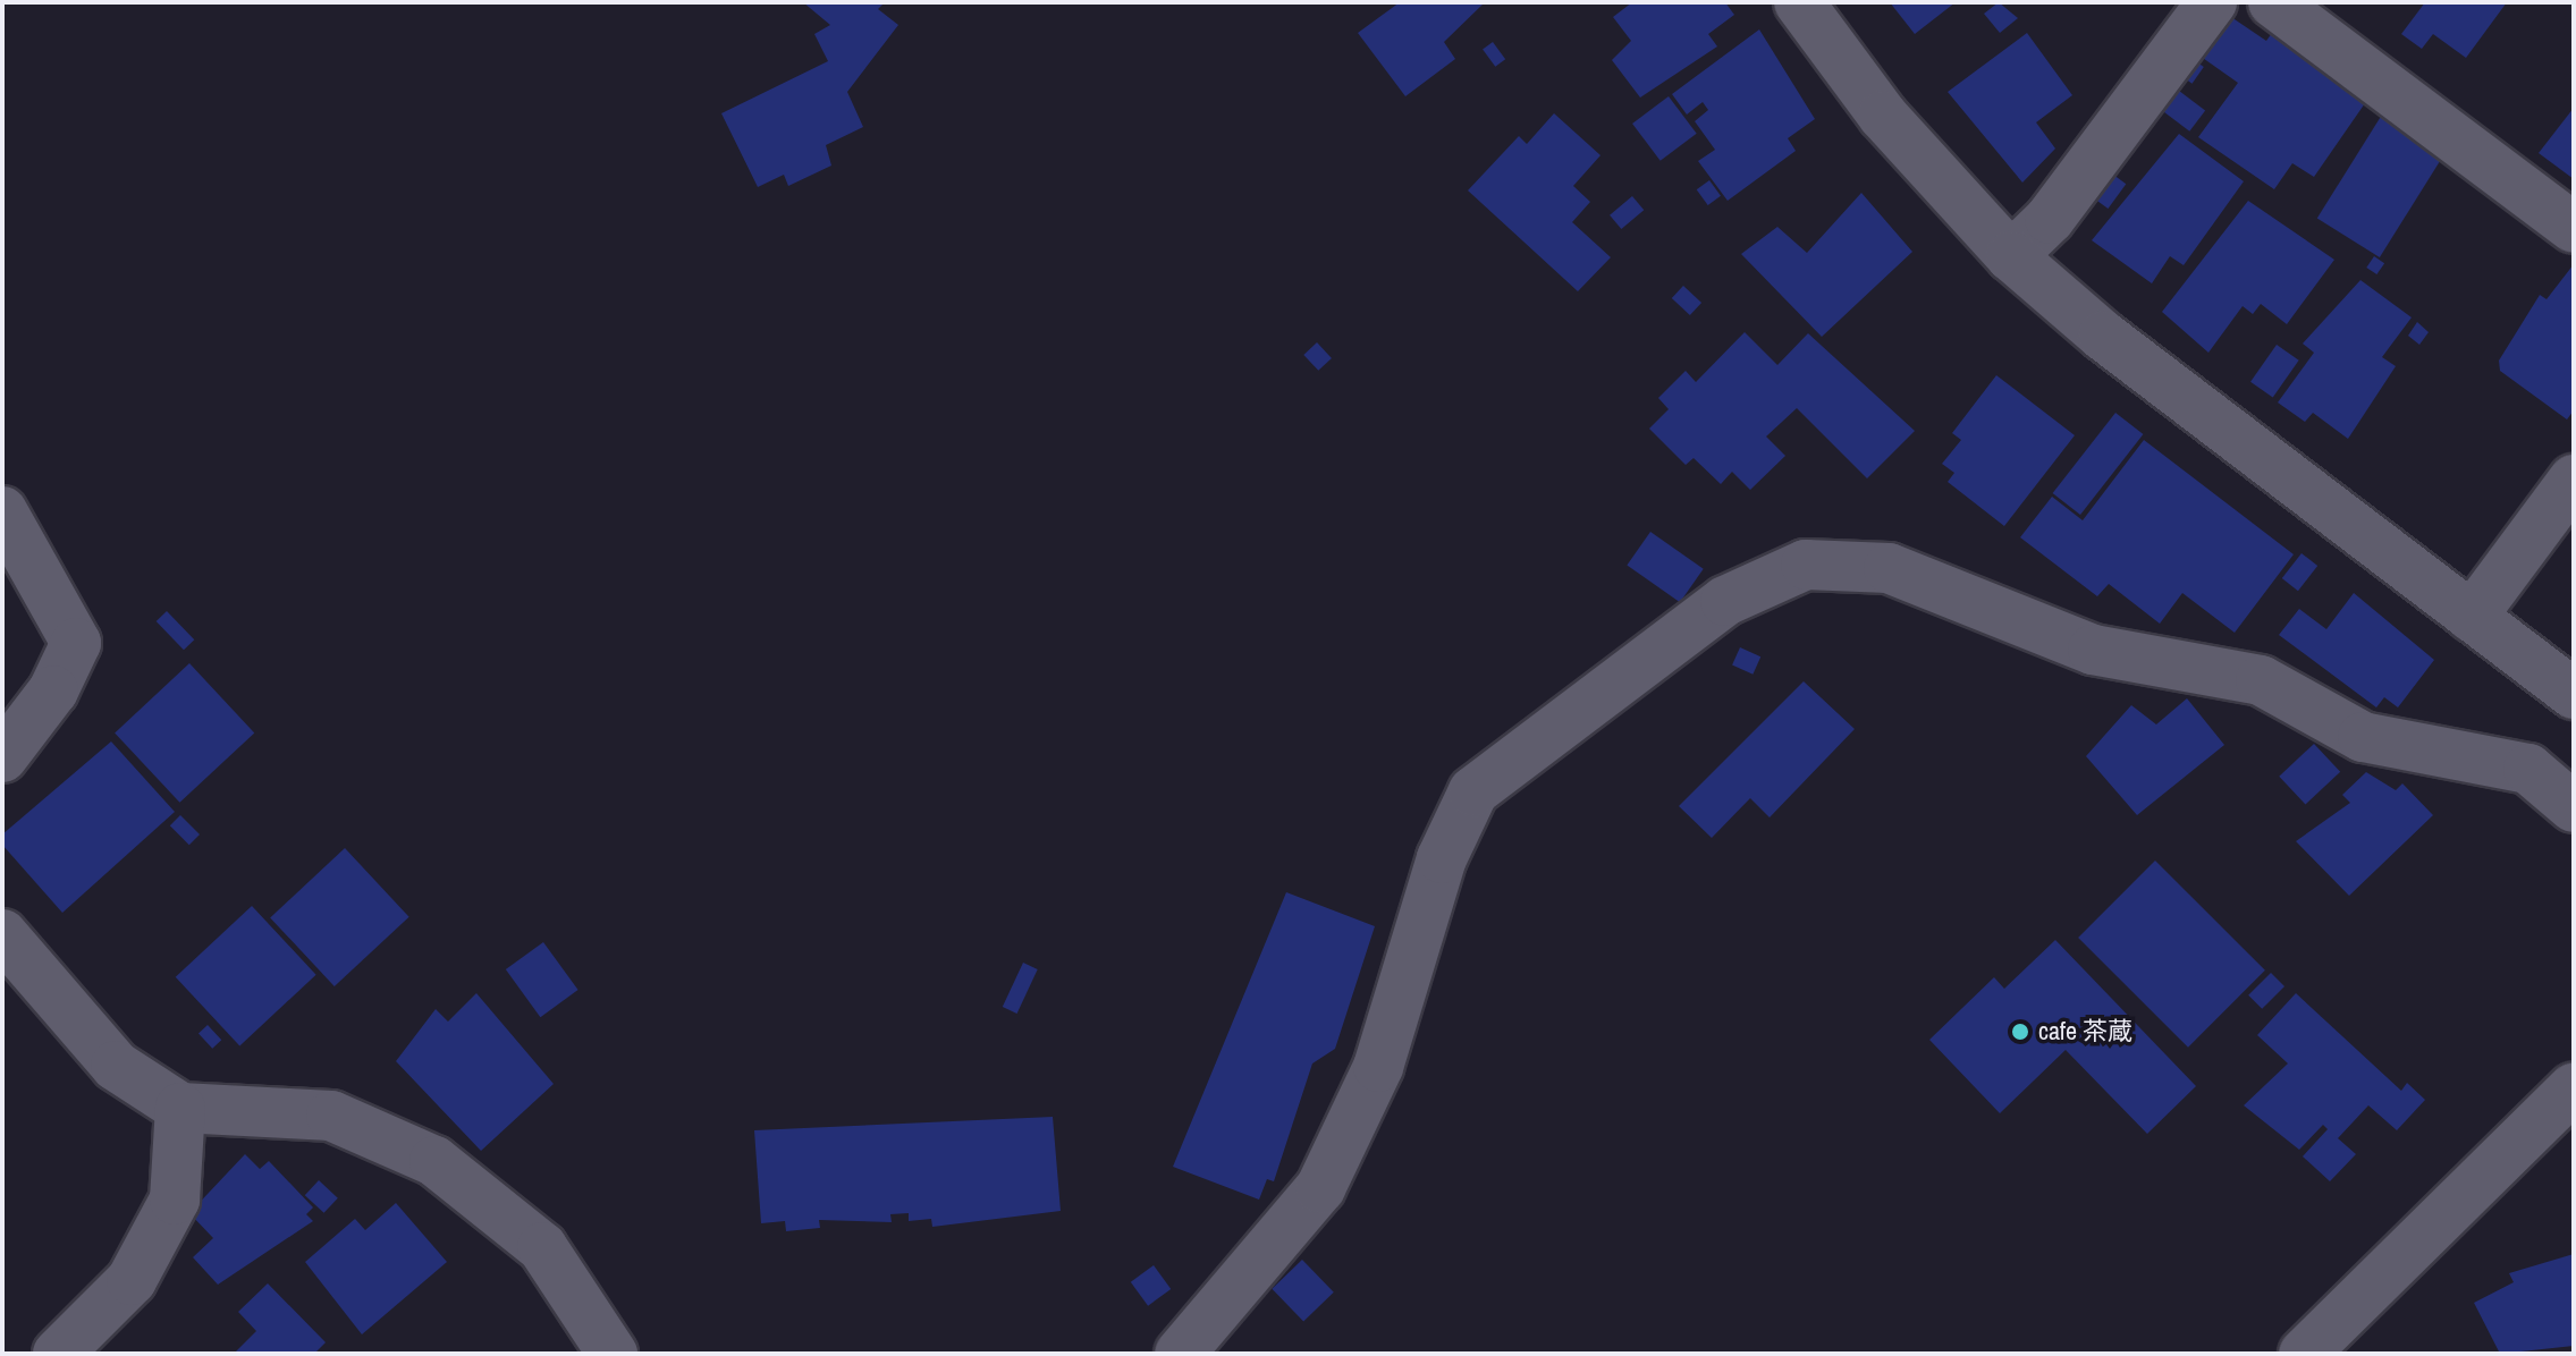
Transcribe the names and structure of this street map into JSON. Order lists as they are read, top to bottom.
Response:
{
  "places": ["cafe 茶蔵"]
}
